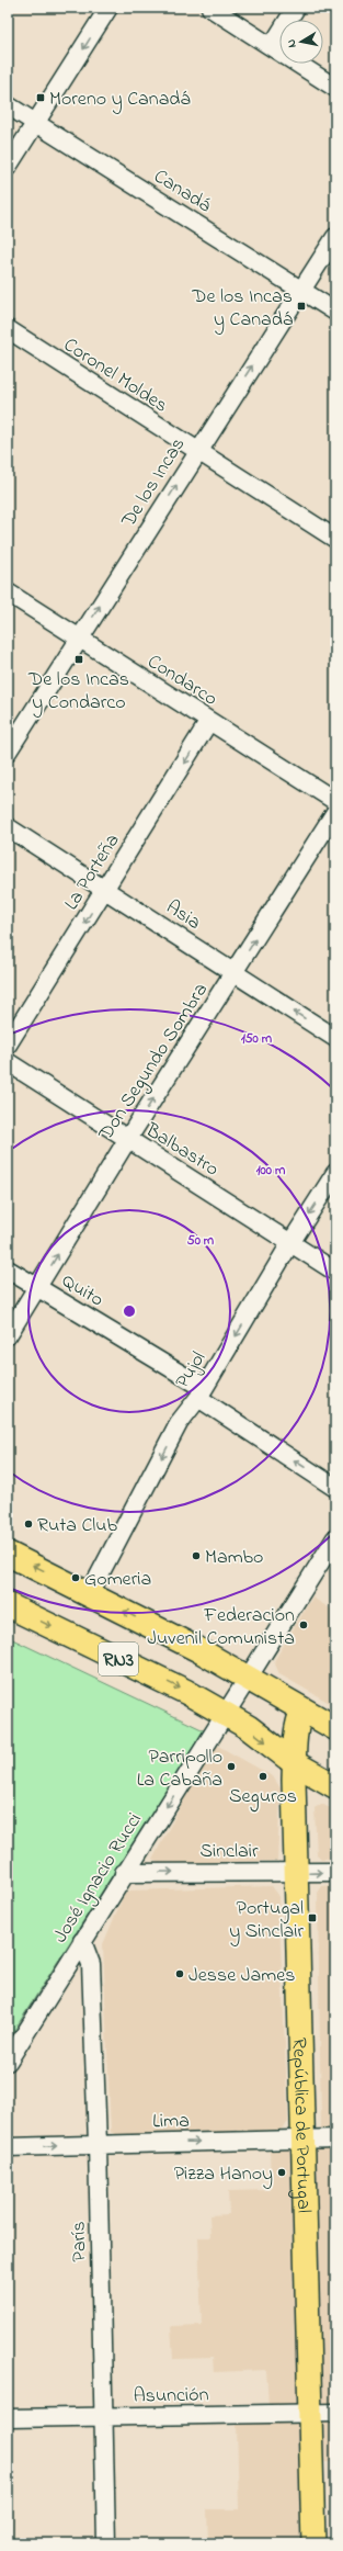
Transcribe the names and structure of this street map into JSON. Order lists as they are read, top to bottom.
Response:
{
  "streets": {
    "highway": ["RN3"],
    "main road": ["República de Portugal"],
    "street": [
      "Canadá",
      "Coronel Moldes",
      "De los Incas",
      "Condarco",
      "La Porteña",
      "Asia",
      "Don Segundo Sombra",
      "Balbastro",
      "Quito",
      "Pujol",
      "Sinclair",
      "José Ignacio Rucci",
      "Lima",
      "París",
      "Asunción"
    ]
  },
  "crossings": [
    ["Canadá", "De los Incas"],
    ["Coronel Moldes", "De los Incas"],
    ["De los Incas", "Condarco"],
    ["Condarco", "La Porteña"],
    ["La Porteña", "Asia"],
    ["Asia", "Don Segundo Sombra"],
    ["Don Segundo Sombra", "Balbastro"],
    ["Don Segundo Sombra", "Quito"],
    ["Balbastro", "Pujol"],
    ["Quito", "Pujol"],
    ["Pujol", "RN3"],
    ["RN3", "José Ignacio Rucci"],
    ["RN3", "República de Portugal"],
    ["Sinclair", "José Ignacio Rucci"],
    ["Sinclair", "República de Portugal"],
    ["José Ignacio Rucci", "París"],
    ["Lima", "República de Portugal"],
    ["Lima", "París"],
    ["República de Portugal", "Asunción"],
    ["París", "Asunción"]
  ],
  "one_way": [
    "De los Incas",
    "La Porteña",
    "Don Segundo Sombra",
    "Quito",
    "Pujol",
    "Sinclair",
    "Lima"
  ],
  "places": {
    "transit": [
      "Moreno y Canadá",
      "De los Incas y Canadá",
      "De los Incas y Condarco",
      "Portugal y Sinclair"
    ],
    "other": [
      "Ruta Club",
      "Mambo",
      "Gomeria",
      "Federacion Juvenil Comunista",
      "Parripollo La Cabaña",
      "Seguros",
      "Jesse James",
      "Pizza Hanoy"
    ]
  },
  "north": "left",
  "rings": ["150 m", "100 m", "50 m"]
}
